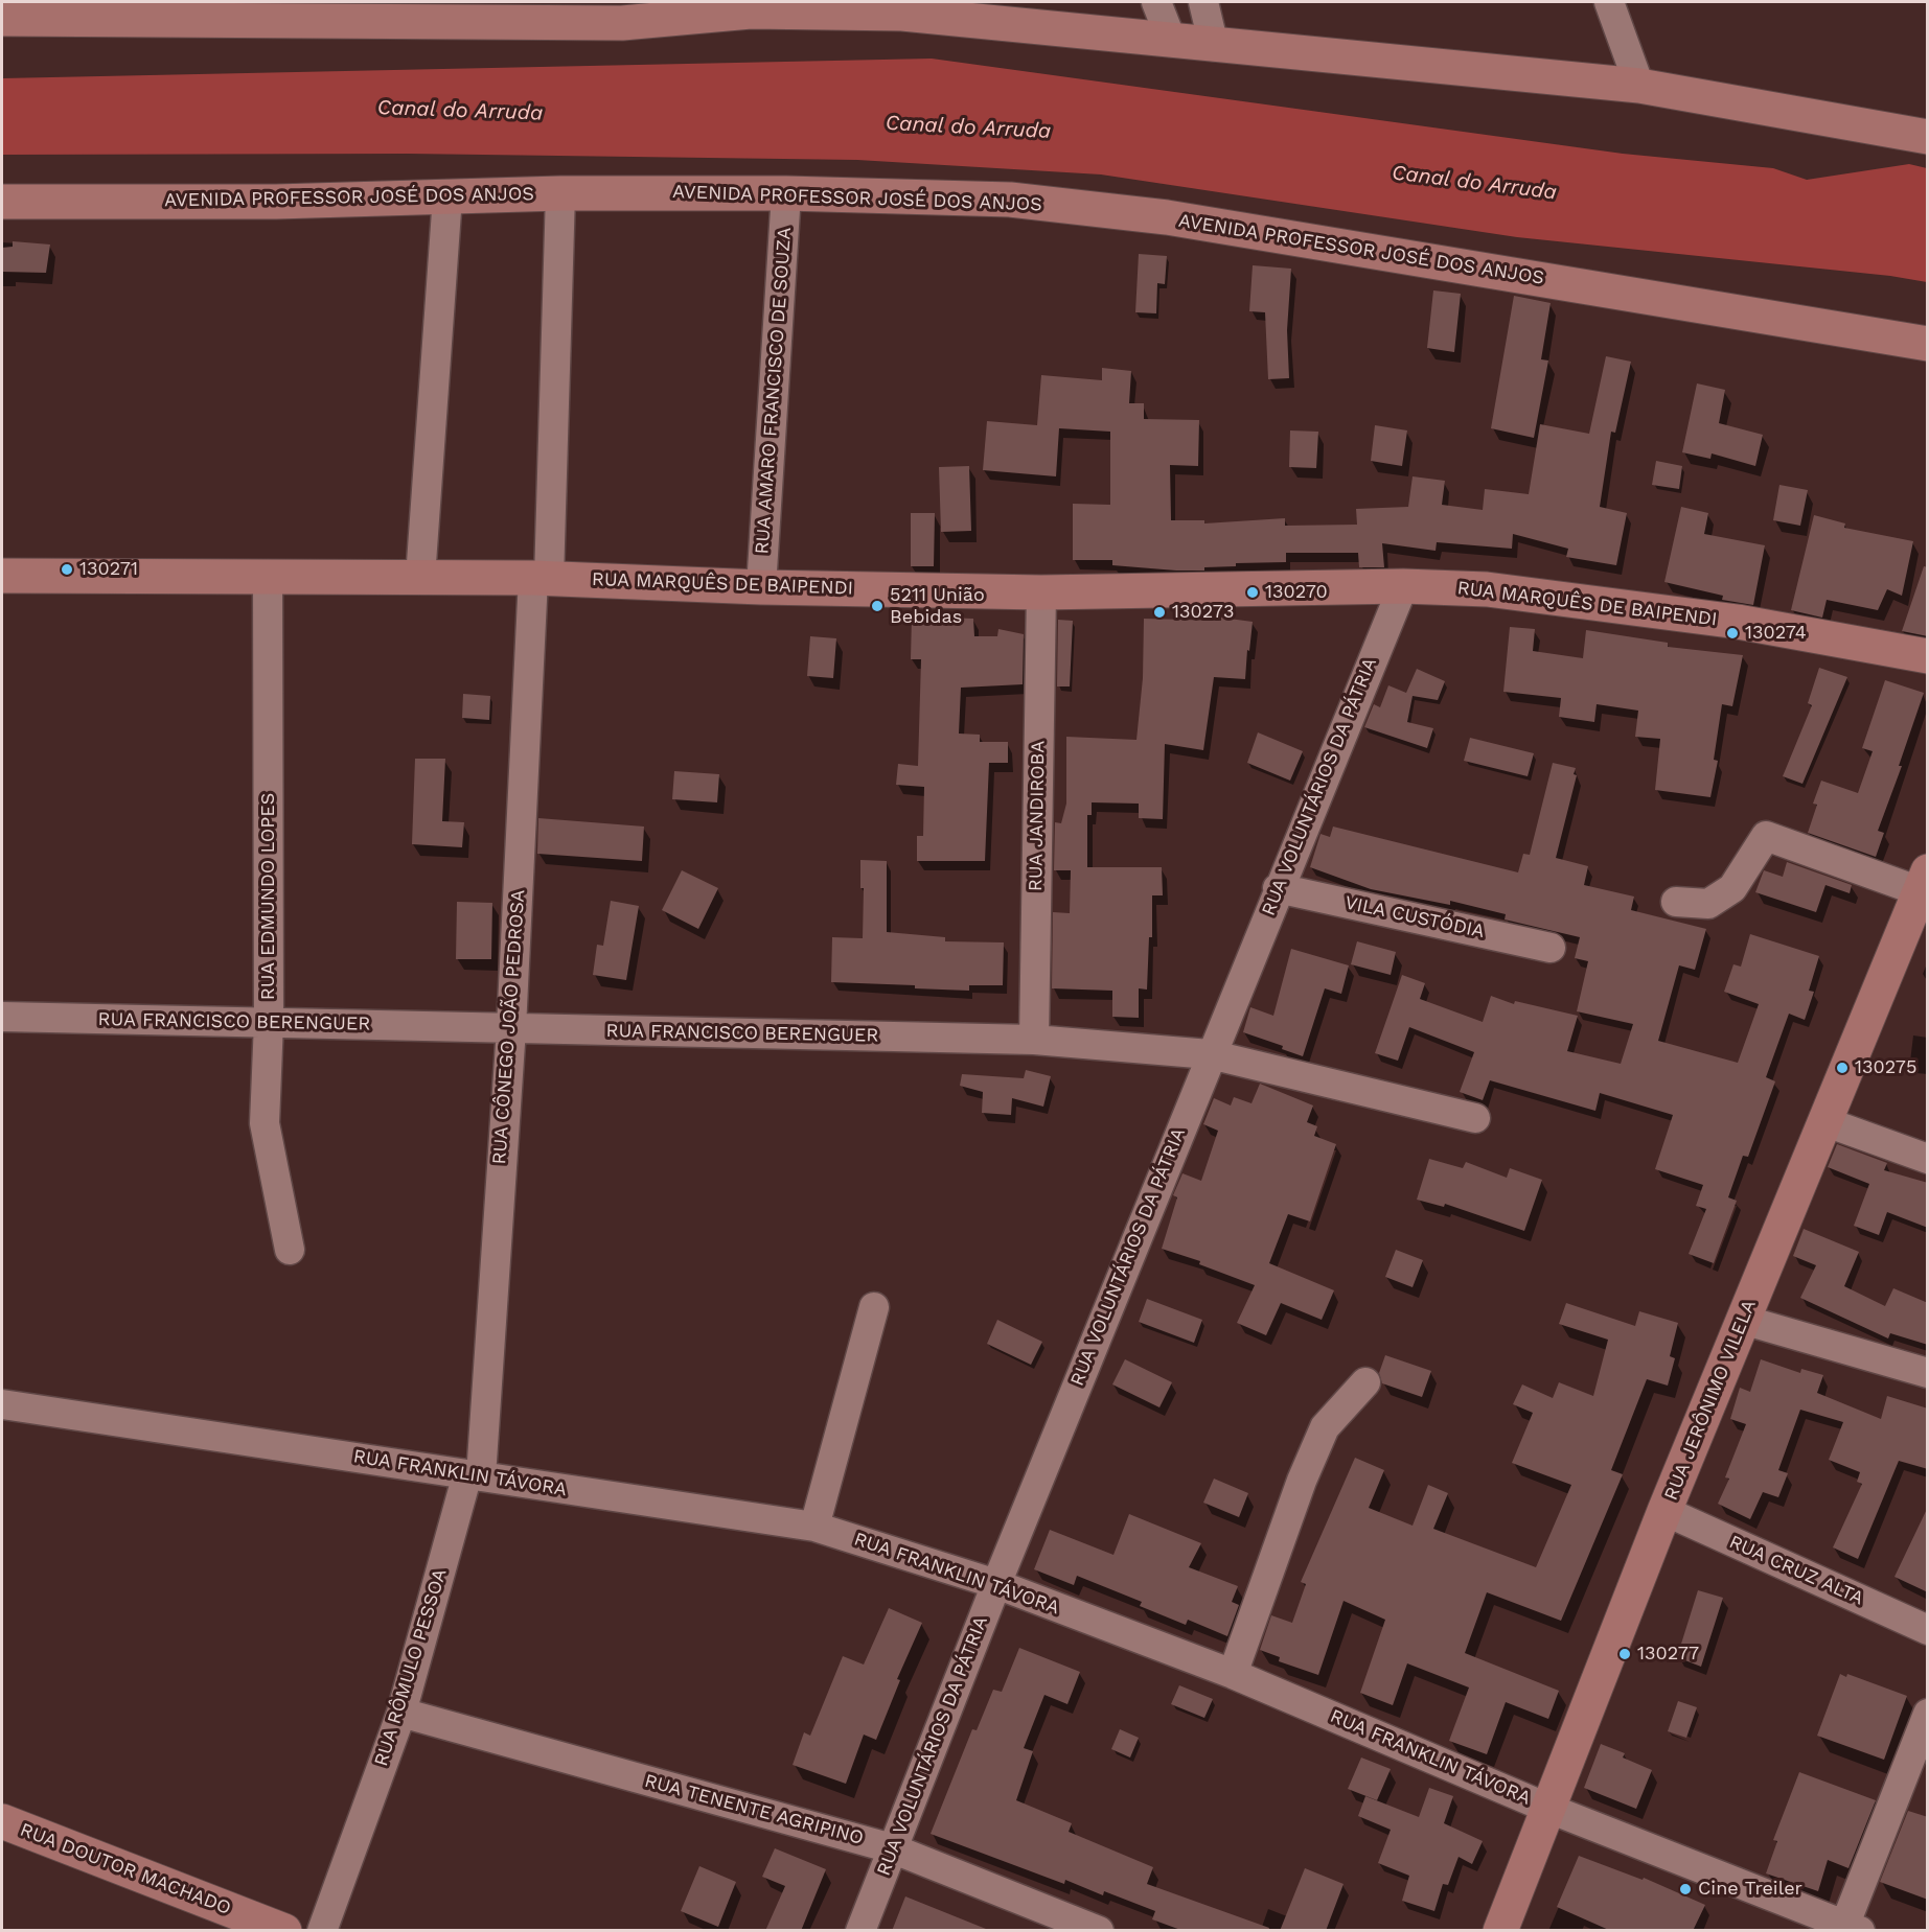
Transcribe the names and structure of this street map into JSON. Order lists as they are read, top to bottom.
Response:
{
  "streets": {
    "main road": [
      "AVENIDA PROFESSOR JOSÉ DOS ANJOS",
      "RUA MARQUÊS DE BAIPENDI",
      "RUA JERÔNIMO VILELA",
      "RUA DOUTOR MACHADO"
    ],
    "street": [
      "RUA AMARO FRANCISCO DE SOUZA",
      "RUA VOLUNTÁRIOS DA PÁTRIA",
      "RUA JANDIROBA",
      "RUA EDMUNDO LOPES",
      "VILA CUSTÓDIA",
      "RUA FRANCISCO BERENGUER",
      "RUA CÔNEGO JOÃO PEDROSA",
      "RUA FRANKLIN TÁVORA",
      "RUA CRUZ ALTA",
      "RUA RÔMULO PESSOA",
      "RUA TENENTE AGRIPINO"
    ]
  },
  "crossings": [
    ["AVENIDA PROFESSOR JOSÉ DOS ANJOS", "RUA AMARO FRANCISCO DE SOUZA"],
    ["AVENIDA PROFESSOR JOSÉ DOS ANJOS", "RUA CÔNEGO JOÃO PEDROSA"],
    ["RUA AMARO FRANCISCO DE SOUZA", "RUA MARQUÊS DE BAIPENDI"],
    ["RUA MARQUÊS DE BAIPENDI", "RUA VOLUNTÁRIOS DA PÁTRIA"],
    ["RUA MARQUÊS DE BAIPENDI", "RUA JANDIROBA"],
    ["RUA MARQUÊS DE BAIPENDI", "RUA EDMUNDO LOPES"],
    ["RUA MARQUÊS DE BAIPENDI", "RUA CÔNEGO JOÃO PEDROSA"],
    ["RUA VOLUNTÁRIOS DA PÁTRIA", "VILA CUSTÓDIA"],
    ["RUA VOLUNTÁRIOS DA PÁTRIA", "RUA FRANCISCO BERENGUER"],
    ["RUA VOLUNTÁRIOS DA PÁTRIA", "RUA FRANKLIN TÁVORA"],
    ["RUA VOLUNTÁRIOS DA PÁTRIA", "RUA TENENTE AGRIPINO"],
    ["RUA JANDIROBA", "RUA FRANCISCO BERENGUER"],
    ["RUA EDMUNDO LOPES", "RUA FRANCISCO BERENGUER"],
    ["RUA FRANCISCO BERENGUER", "RUA CÔNEGO JOÃO PEDROSA"],
    ["RUA CÔNEGO JOÃO PEDROSA", "RUA FRANKLIN TÁVORA"],
    ["RUA CÔNEGO JOÃO PEDROSA", "RUA RÔMULO PESSOA"],
    ["RUA JERÔNIMO VILELA", "RUA FRANKLIN TÁVORA"],
    ["RUA JERÔNIMO VILELA", "RUA CRUZ ALTA"],
    ["RUA FRANKLIN TÁVORA", "RUA RÔMULO PESSOA"],
    ["RUA RÔMULO PESSOA", "RUA TENENTE AGRIPINO"]
  ],
  "water": ["Canal do Arruda"],
  "places": [
    "130271",
    "130270",
    "5211 União Bebidas",
    "130273",
    "130274",
    "130275",
    "130277",
    "Cine Treiler"
  ]
}
